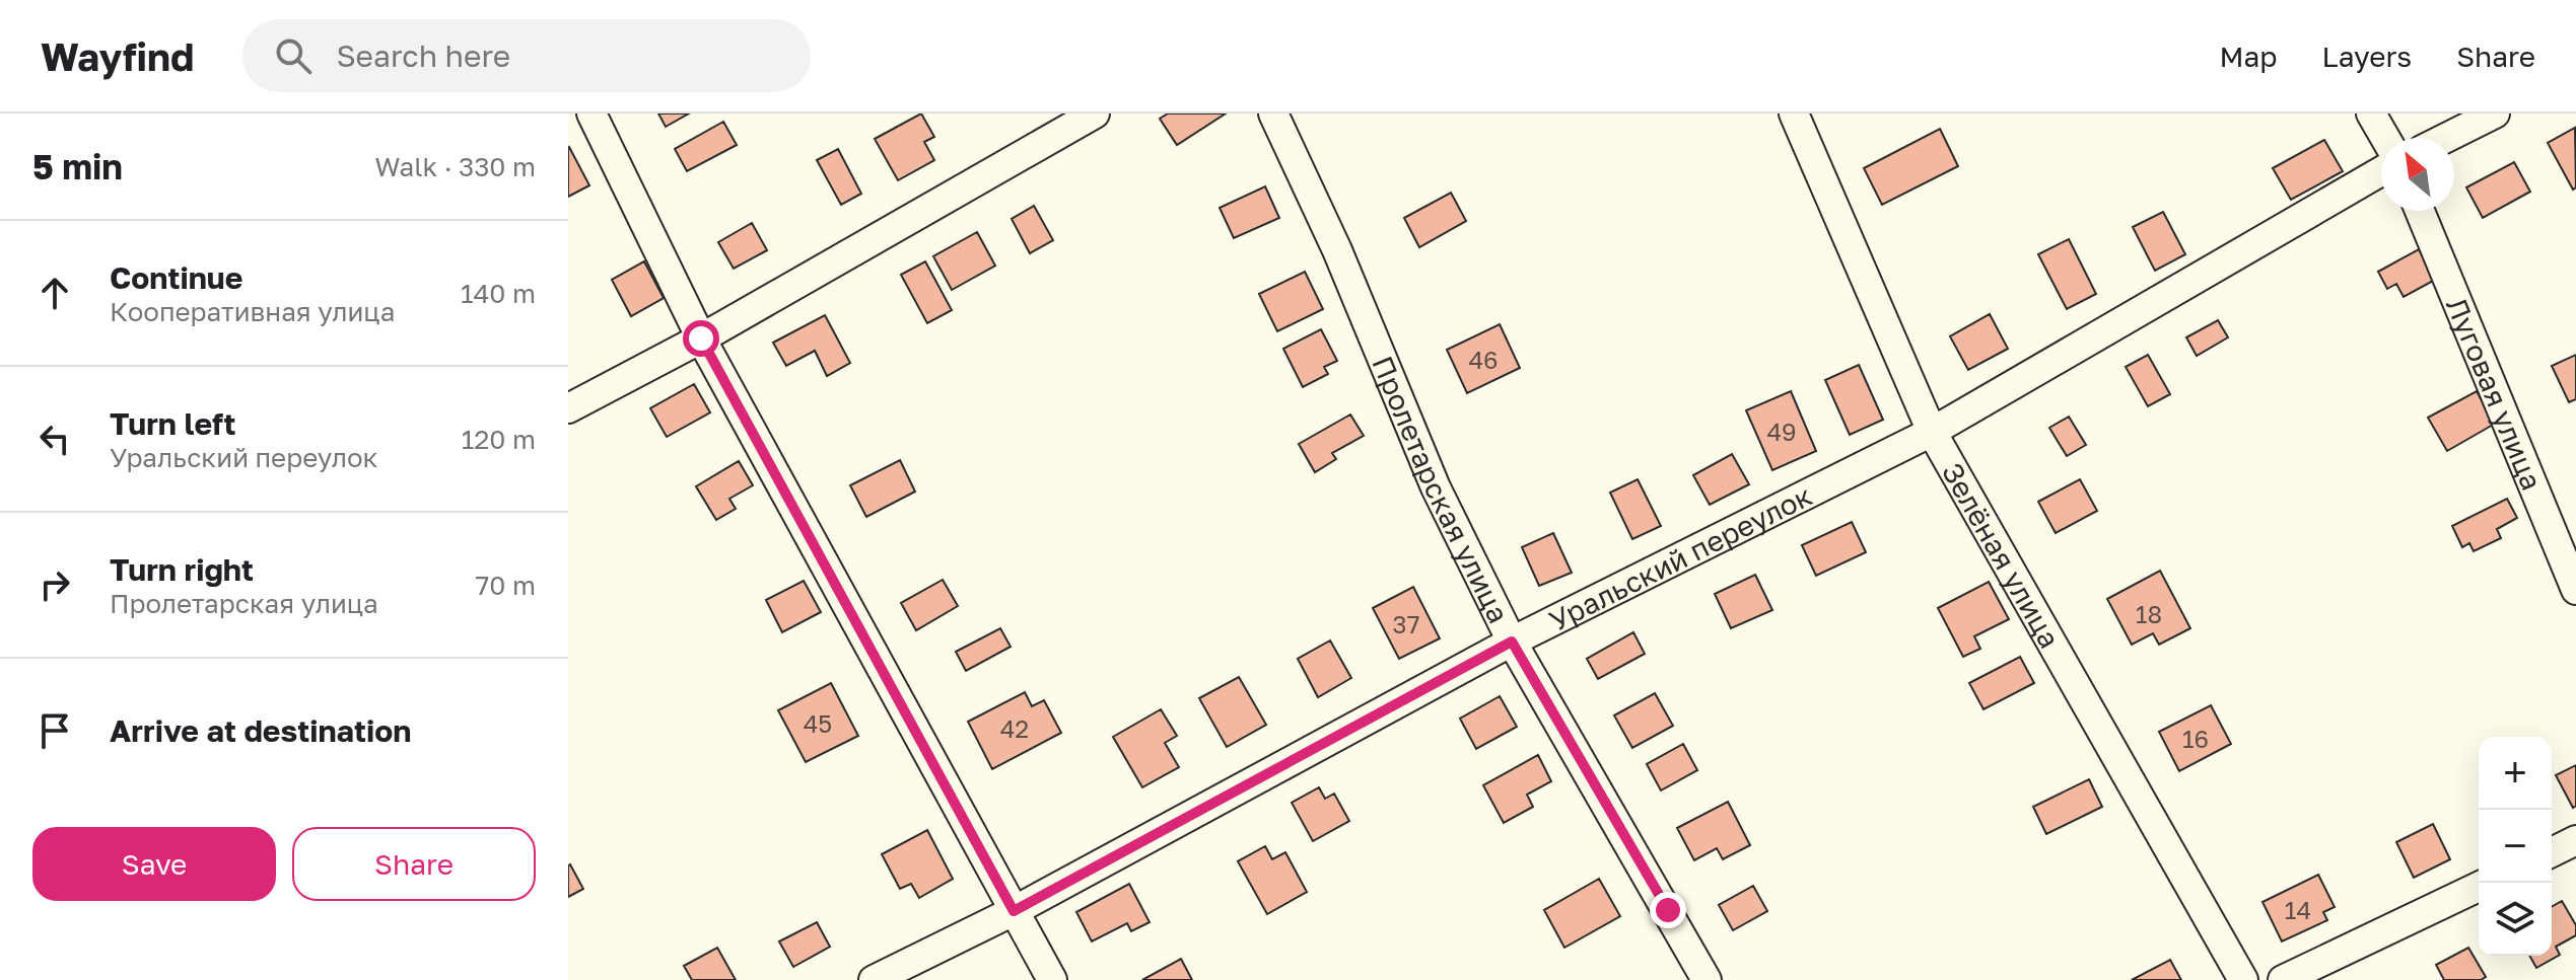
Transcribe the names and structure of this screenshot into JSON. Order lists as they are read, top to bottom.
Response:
{
  "streets": {
    "street": [
      "Луговая улица",
      "Пролетарская улица",
      "Зелёная улица",
      "Уральский переулок"
    ]
  },
  "crossings": [
    ["Пролетарская улица", "Уральский переулок"],
    ["Зелёная улица", "Уральский переулок"]
  ],
  "house_numbers": [
    "46",
    "49",
    "18",
    "37",
    "45",
    "42",
    "16",
    "14"
  ],
  "north": "top left",
  "page": {
    "header": "Wayfind",
    "search": "Search here",
    "nav": ["Map", "Layers", "Share"],
    "heading": ["5 min", "Walk · 330 m"],
    "list": [
      ["Continue", "Кооперативная улица", "140 m"],
      ["Turn left", "Уральский переулок", "120 m"],
      ["Turn right", "Пролетарская улица", "70 m"],
      "Arrive at destination"
    ],
    "map_buttons": ["+", "−"],
    "buttons": ["Save", "Share"]
  }
}
